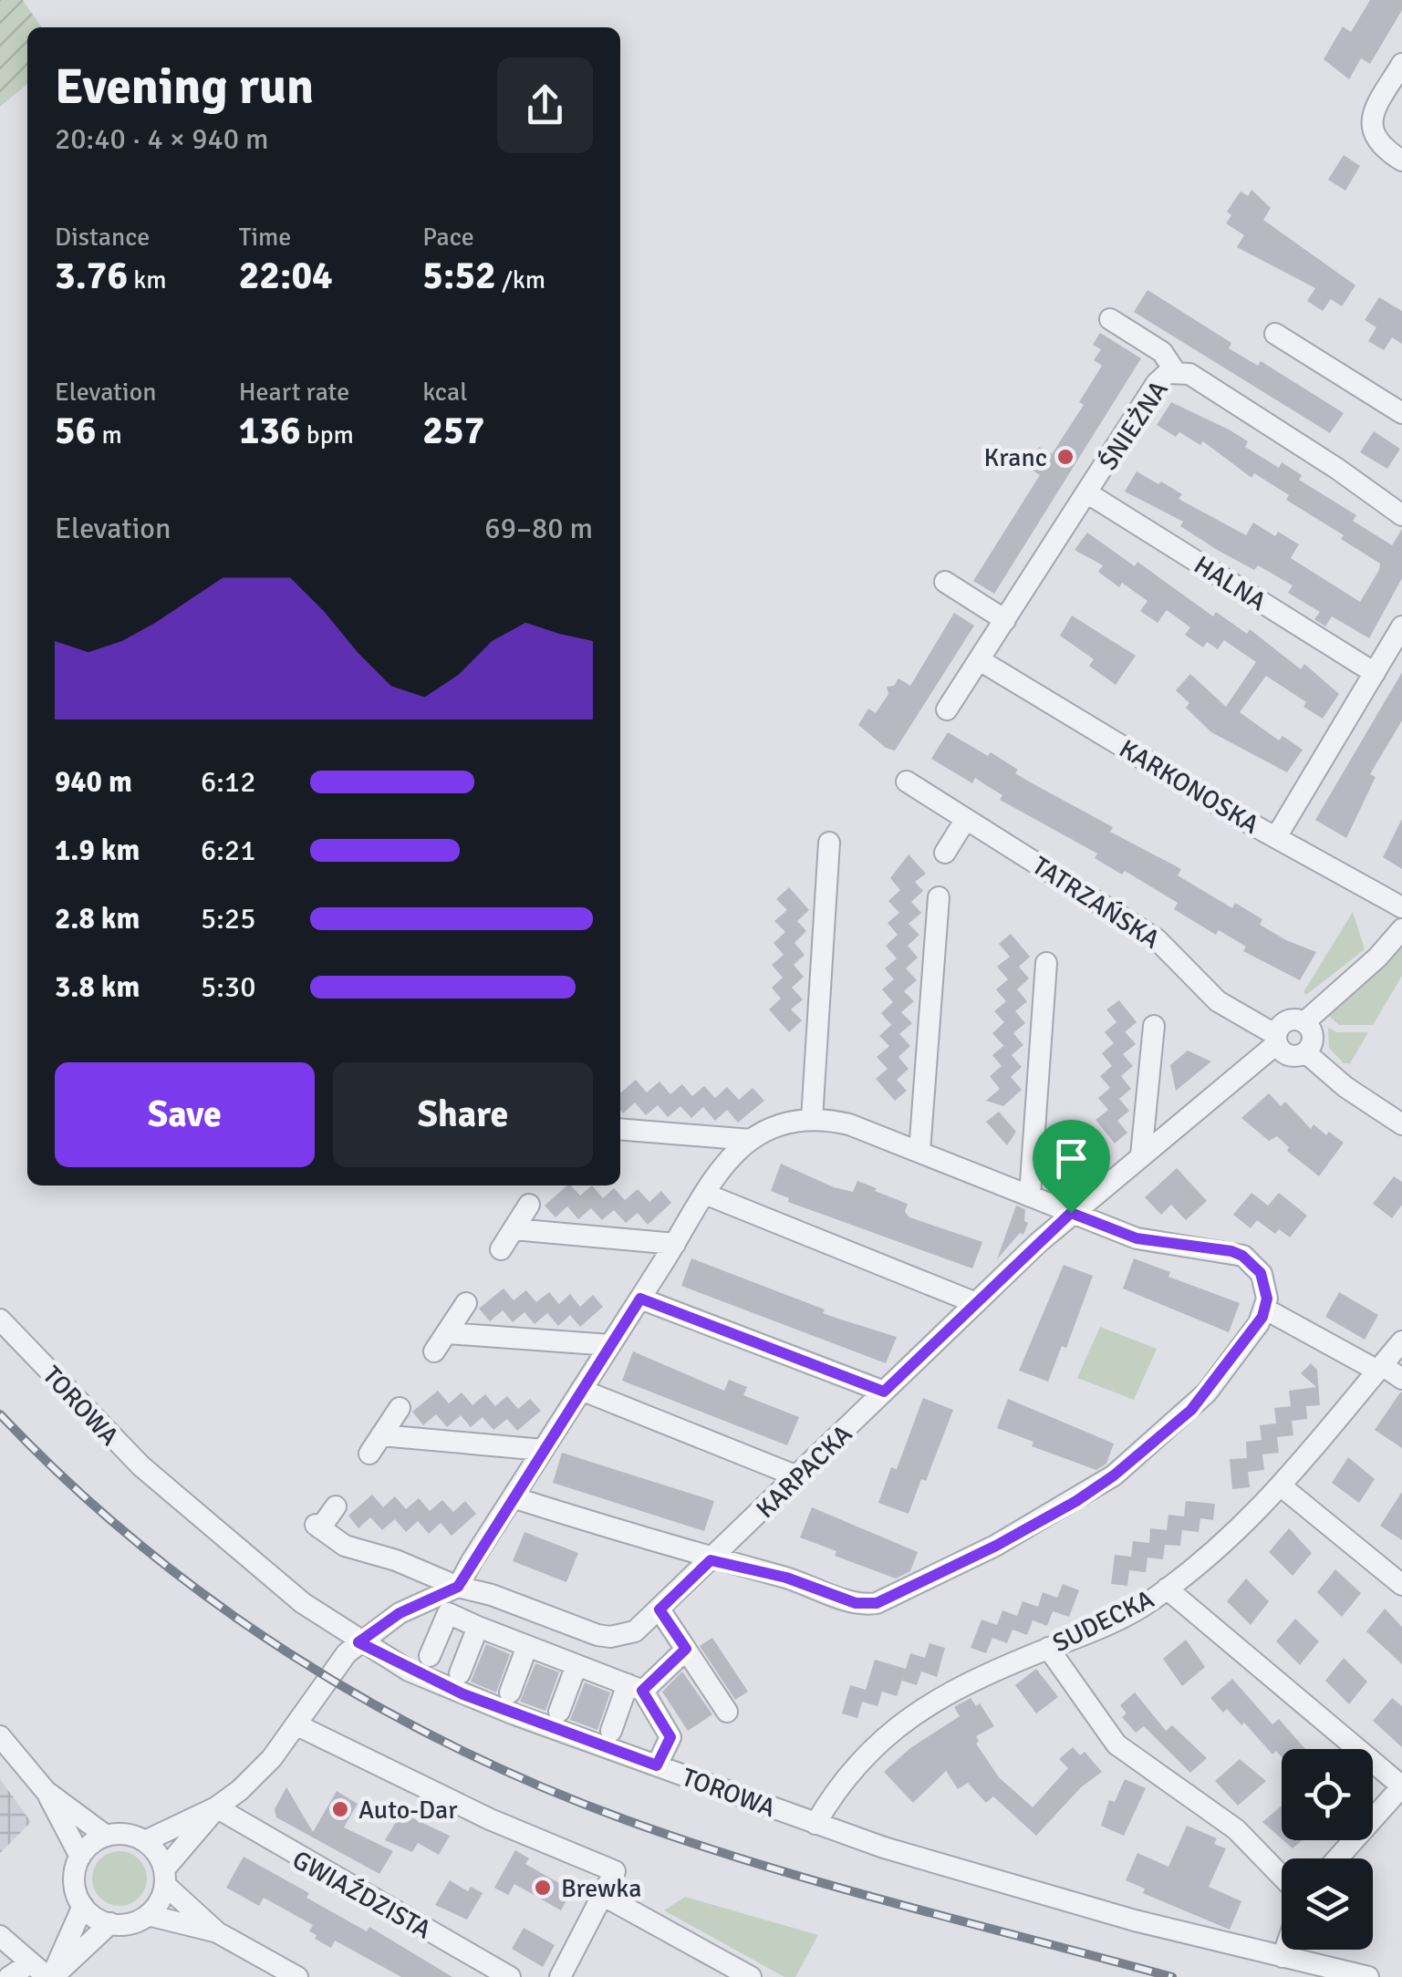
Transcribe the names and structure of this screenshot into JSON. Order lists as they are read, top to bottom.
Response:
{
  "streets": {
    "street": [
      "ŚNIEŻNA",
      "HALNA",
      "KARKONOSKA",
      "TATRZAŃSKA",
      "TOROWA",
      "KARPACKA",
      "SUDECKA",
      "GWIAŹDZISTA"
    ]
  },
  "crossings": [
    ["ŚNIEŻNA", "HALNA"],
    ["ŚNIEŻNA", "KARKONOSKA"],
    ["TATRZAŃSKA", "KARPACKA"],
    ["TOROWA", "SUDECKA"]
  ],
  "places": ["Kranc", "Auto-Dar", "Brewka"],
  "page": {
    "heading": ["Evening run", "20:40 · 4 × 940 m"],
    "stats": [
      ["Distance", "3.76 km"],
      ["Time", "22:04"],
      ["Pace", "5:52 /km"],
      ["Elevation", "56 m"],
      ["Heart rate", "136 bpm"],
      ["kcal", "257"]
    ],
    "chart": ["Elevation", "69–80 m"],
    "list": [
      {
        "name": "940 m",
        "note": "6:12"
      },
      {
        "name": "1.9 km",
        "note": "6:21"
      },
      {
        "name": "2.8 km",
        "note": "5:25"
      },
      {
        "name": "3.8 km",
        "note": "5:30"
      }
    ],
    "buttons": ["Save", "Share"]
  }
}
